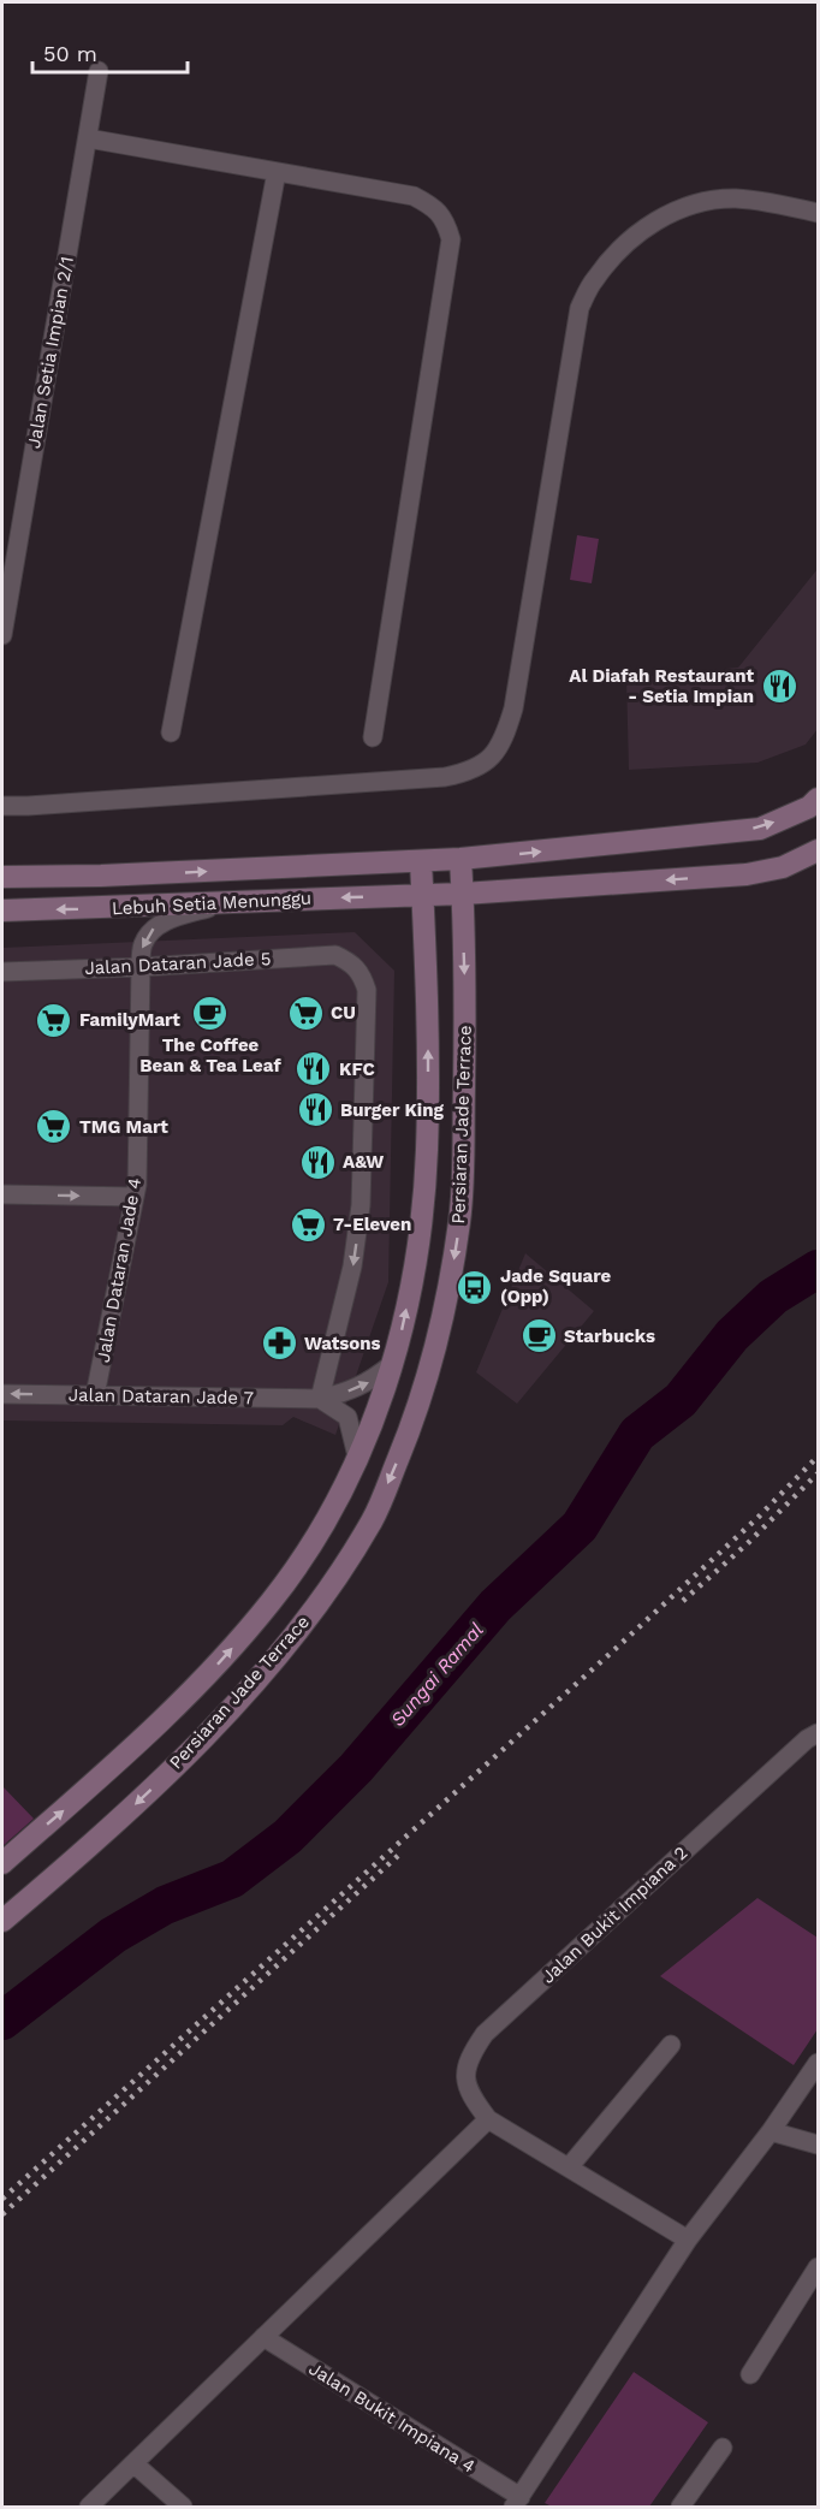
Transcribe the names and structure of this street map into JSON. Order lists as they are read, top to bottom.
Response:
{
  "streets": {
    "street": [
      "Jalan Setia Impian 2/1",
      "Lebuh Setia Menunggu",
      "Jalan Dataran Jade 5",
      "Persiaran Jade Terrace",
      "Jalan Dataran Jade 4",
      "Jalan Dataran Jade 7",
      "Jalan Bukit Impiana 2",
      "Jalan Bukit Impiana 4"
    ]
  },
  "crossings": [
    ["Lebuh Setia Menunggu", "Persiaran Jade Terrace"],
    ["Lebuh Setia Menunggu", "Jalan Dataran Jade 4"],
    ["Jalan Dataran Jade 5", "Jalan Dataran Jade 4"],
    ["Jalan Dataran Jade 5", "Jalan Dataran Jade 7"],
    ["Persiaran Jade Terrace", "Jalan Dataran Jade 7"],
    ["Jalan Dataran Jade 4", "Jalan Dataran Jade 7"]
  ],
  "water": ["Sungai Ramal"],
  "places": {
    "restaurant": [
      "Al Diafah Restaurant - Setia Impian",
      "KFC",
      "Burger King",
      "A&W"
    ],
    "cafe": ["The Coffee Bean & Tea Leaf", "Starbucks"],
    "supermarket": [
      "CU",
      "FamilyMart",
      "TMG Mart",
      "7-Eleven"
    ],
    "bus stop": ["Jade Square (Opp)"],
    "pharmacy": ["Watsons"]
  },
  "scale_bar": "50 m"
}
